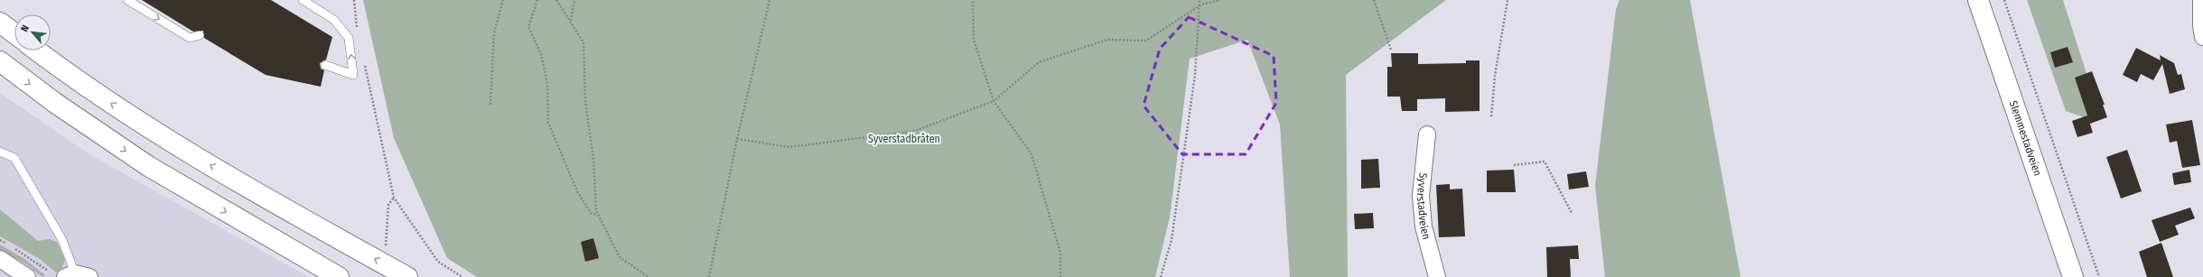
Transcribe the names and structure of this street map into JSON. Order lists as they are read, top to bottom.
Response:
{
  "streets": {
    "main road": ["Slemmestadveien"],
    "street": ["Syverstadveien"]
  },
  "parks": ["Syverstadbråten"],
  "north": "top left"
}
